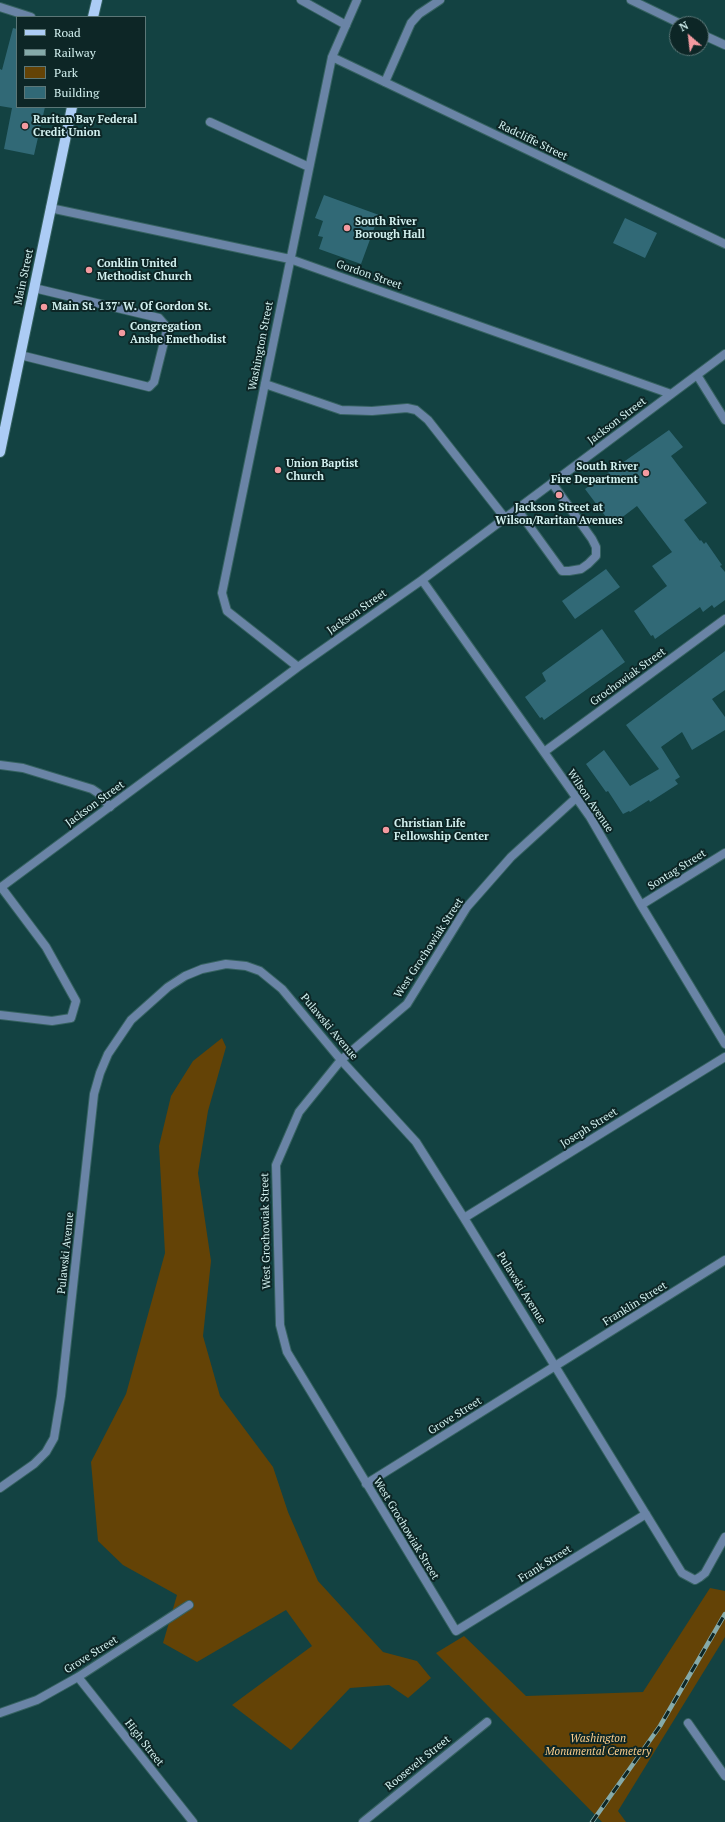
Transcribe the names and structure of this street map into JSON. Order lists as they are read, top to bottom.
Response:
{
  "streets": {
    "main road": ["Main Street"],
    "street": [
      "Radcliffe Street",
      "Gordon Street",
      "Washington Street",
      "Jackson Street",
      "Grochowiak Street",
      "Wilson Avenue",
      "Sontag Street",
      "West Grochowiak Street",
      "Pulawski Avenue",
      "Joseph Street",
      "Franklin Street",
      "Grove Street",
      "Frank Street",
      "High Street",
      "Roosevelt Street"
    ]
  },
  "crossings": [
    ["Radcliffe Street", "Washington Street"],
    ["Gordon Street", "Main Street"],
    ["Gordon Street", "Washington Street"],
    ["Gordon Street", "Jackson Street"],
    ["Washington Street", "Jackson Street"],
    ["Jackson Street", "Wilson Avenue"],
    ["Grochowiak Street", "Wilson Avenue"],
    ["Wilson Avenue", "Sontag Street"],
    ["Wilson Avenue", "West Grochowiak Street"],
    ["West Grochowiak Street", "Pulawski Avenue"],
    ["West Grochowiak Street", "Grove Street"],
    ["West Grochowiak Street", "Frank Street"],
    ["Pulawski Avenue", "Joseph Street"],
    ["Pulawski Avenue", "Franklin Street"],
    ["Pulawski Avenue", "Grove Street"],
    ["Pulawski Avenue", "Frank Street"],
    ["Franklin Street", "Grove Street"],
    ["Grove Street", "High Street"]
  ],
  "parks": ["Washington Monumental Cemetery"],
  "places": [
    "Raritan Bay Federal Credit Union",
    "South River Borough Hall",
    "Conklin United Methodist Church",
    "Main St. 137' W. Of Gordon St.",
    "Congregation Anshe Emethodist",
    "Union Baptist Church",
    "South River Fire Department",
    "Jackson Street at Wilson/Raritan Avenues",
    "Christian Life Fellowship Center"
  ],
  "legend": [
    "Road",
    "Railway",
    "Park",
    "Building"
  ],
  "north": "top left"
}
